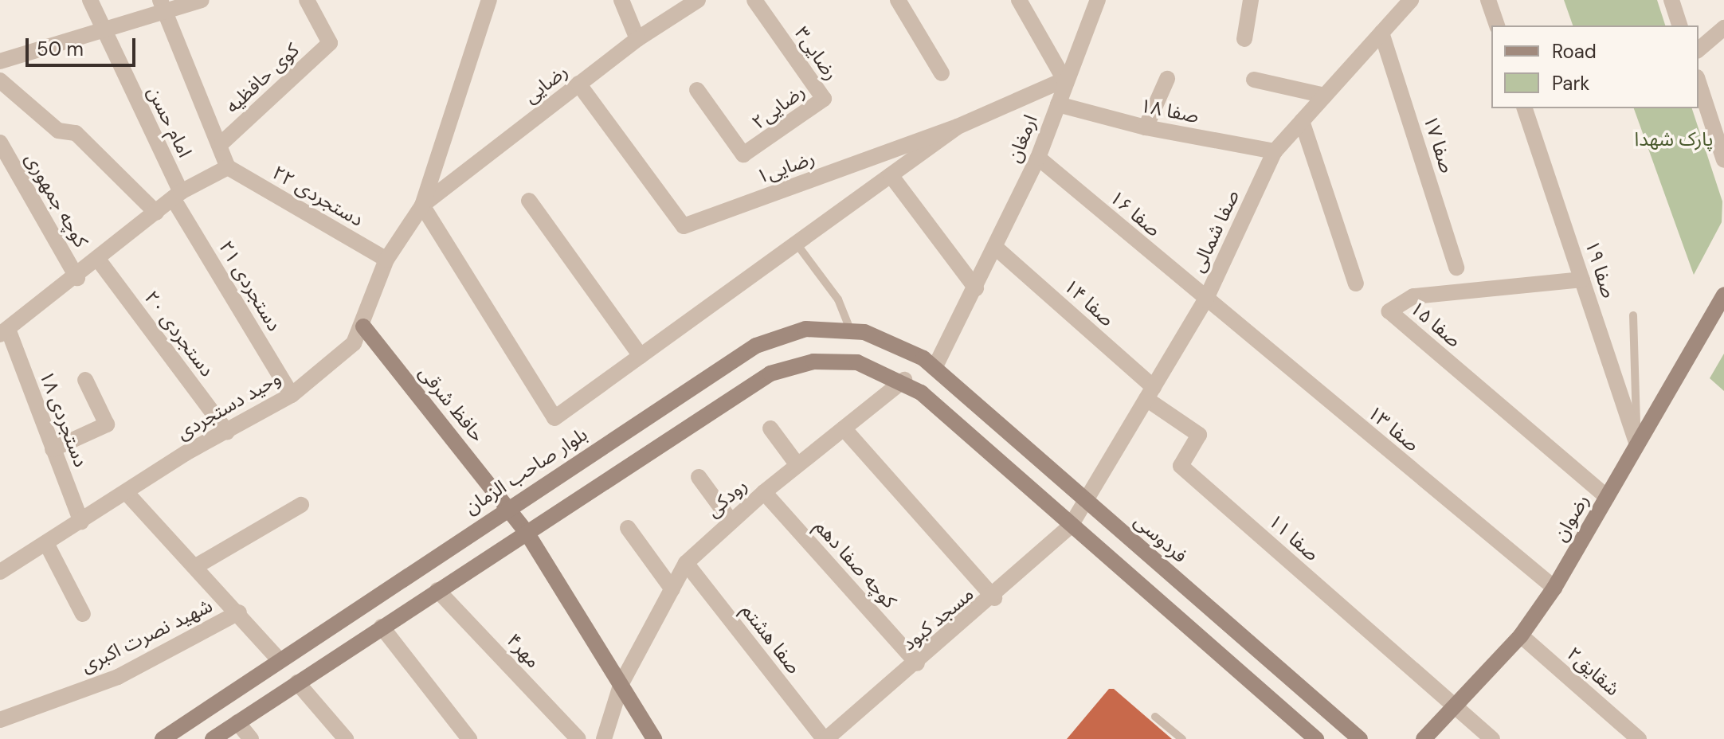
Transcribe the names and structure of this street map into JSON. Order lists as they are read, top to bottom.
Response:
{
  "streets": {
    "main road": [
      "حافظ شرقی",
      "بلوار صاحب الزمان",
      "رضوان",
      "فردوسی"
    ],
    "street": [
      "رضایی۳",
      "کوی حافظیه",
      "رضایی",
      "رضایی۲",
      "صفا ۱۸",
      "امام حسن",
      "ارمغان",
      "صفا ۱۷",
      "رضایی۱",
      "دستجردی ۲۲",
      "کوچه جمهوری",
      "صفا ۱۶",
      "صفا شمالی",
      "صفا ۱۹",
      "دستجردی ۲۱",
      "صفا ۱۴",
      "صفا ۱۵",
      "دستجردی ۲۰",
      "وحید دستجردی",
      "دستجردی ۱۸",
      "صفا ۱۳",
      "رودکی",
      "صفا ۱۱",
      "کوچه صفا دهم",
      "مسجد کبود",
      "شهید نصرت اکبری",
      "صفا هشتم",
      "مهر۴",
      "شقایق۲"
    ]
  },
  "crossings": [
    ["رضایی۳", "رضایی۲"],
    ["کوی حافظیه", "امام حسن"],
    ["رضایی", "رضایی۱"],
    ["رضایی", "وحید دستجردی"],
    ["صفا ۱۸", "ارمغان"],
    ["صفا ۱۸", "صفا شمالی"],
    ["امام حسن", "دستجردی ۲۲"],
    ["امام حسن", "دستجردی ۲۱"],
    ["ارمغان", "رضایی۱"],
    ["ارمغان", "صفا ۱۶"],
    ["ارمغان", "صفا ۱۴"],
    ["ارمغان", "بلوار صاحب الزمان"],
    ["ارمغان", "فردوسی"],
    ["صفا ۱۷", "صفا شمالی"],
    ["دستجردی ۲۲", "وحید دستجردی"],
    ["صفا ۱۶", "صفا شمالی"],
    ["صفا ۱۶", "صفا ۱۳"],
    ["صفا شمالی", "صفا ۱۴"],
    ["صفا شمالی", "صفا ۱۳"],
    ["صفا شمالی", "صفا ۱۱"],
    ["صفا شمالی", "فردوسی"],
    ["صفا شمالی", "مسجد کبود"],
    ["صفا ۱۹", "صفا ۱۵"],
    ["صفا ۱۹", "رضوان"],
    ["دستجردی ۲۱", "وحید دستجردی"],
    ["صفا ۱۴", "صفا ۱۱"],
    ["صفا ۱۵", "رضوان"],
    ["دستجردی ۲۰", "وحید دستجردی"],
    ["حافظ شرقی", "وحید دستجردی"],
    ["حافظ شرقی", "بلوار صاحب الزمان"],
    ["وحید دستجردی", "دستجردی ۱۸"],
    ["صفا ۱۳", "رضوان"],
    ["بلوار صاحب الزمان", "فردوسی"],
    ["رودکی", "کوچه صفا دهم"],
    ["رودکی", "صفا هشتم"],
    ["رضوان", "صفا ۱۱"],
    ["رضوان", "شقایق۲"],
    ["فردوسی", "مسجد کبود"],
    ["کوچه صفا دهم", "مسجد کبود"],
    ["مسجد کبود", "صفا هشتم"]
  ],
  "parks": ["پارک شهدا"],
  "legend": ["Road", "Park"],
  "scale_bar": "50 m"
}
